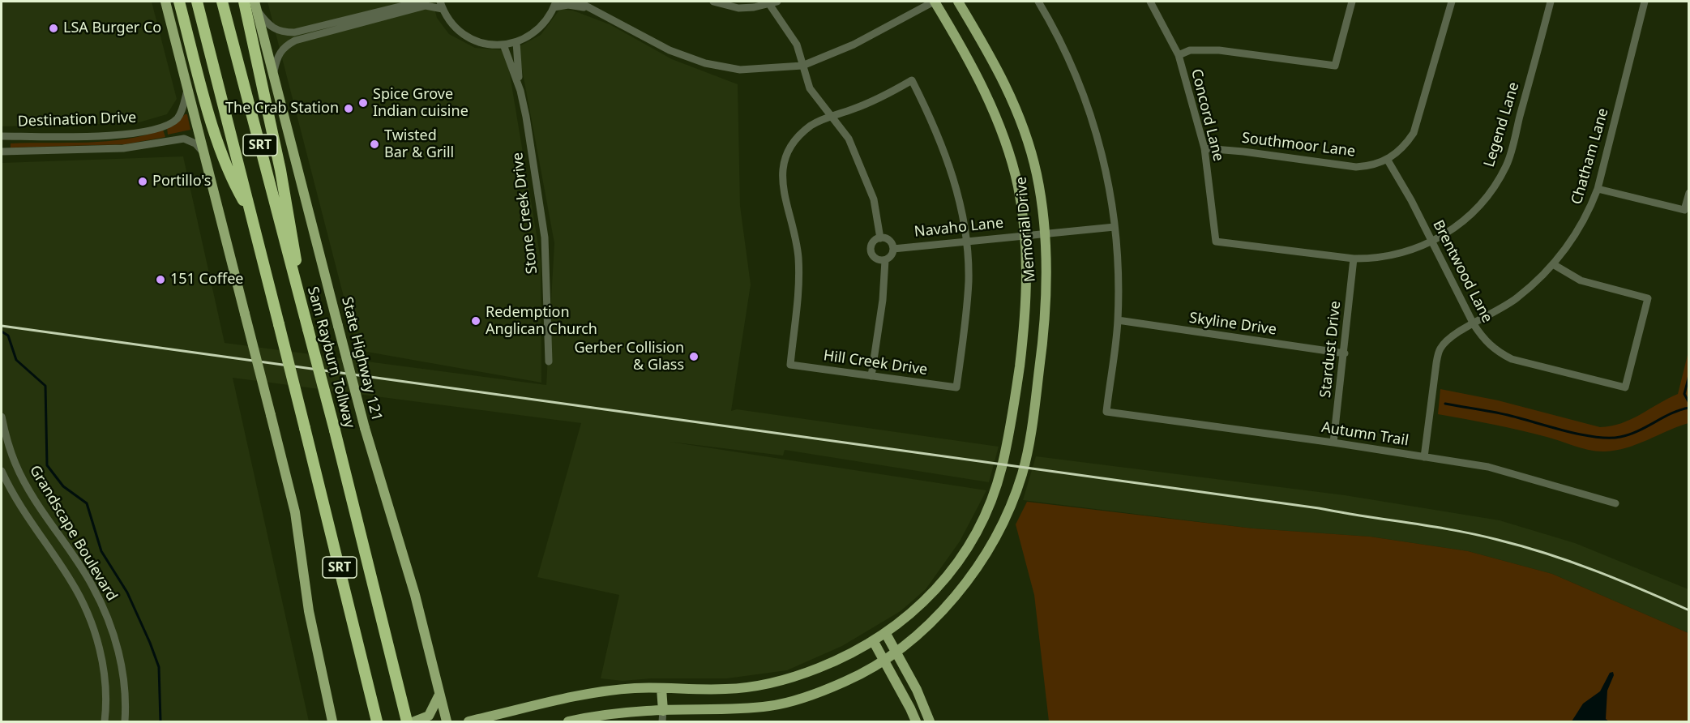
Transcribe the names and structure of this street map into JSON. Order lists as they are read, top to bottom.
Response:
{
  "streets": {
    "highway": ["SRT", "Sam Rayburn Tollway"],
    "main road": ["Memorial Drive", "State Highway 121"],
    "street": [
      "Concord Lane",
      "Destination Drive",
      "Legend Lane",
      "Southmoor Lane",
      "Chatham Lane",
      "Stone Creek Drive",
      "Navaho Lane",
      "Brentwood Lane",
      "Skyline Drive",
      "Stardust Drive",
      "Hill Creek Drive",
      "Autumn Trail",
      "Grandscape Boulevard"
    ]
  },
  "crossings": [
    ["Concord Lane", "Legend Lane"],
    ["Concord Lane", "Southmoor Lane"],
    ["Legend Lane", "Brentwood Lane"],
    ["Legend Lane", "Stardust Drive"],
    ["Southmoor Lane", "Brentwood Lane"],
    ["Chatham Lane", "Brentwood Lane"],
    ["Chatham Lane", "Autumn Trail"],
    ["Navaho Lane", "Memorial Drive"],
    ["Navaho Lane", "Hill Creek Drive"],
    ["Skyline Drive", "Stardust Drive"],
    ["Skyline Drive", "Autumn Trail"],
    ["Stardust Drive", "Autumn Trail"]
  ],
  "places": [
    "LSA Burger Co",
    "Spice Grove Indian cuisine",
    "The Crab Station",
    "Twisted Bar & Grill",
    "Portillo's",
    "151 Coffee",
    "Redemption Anglican Church",
    "Gerber Collision & Glass"
  ]
}
